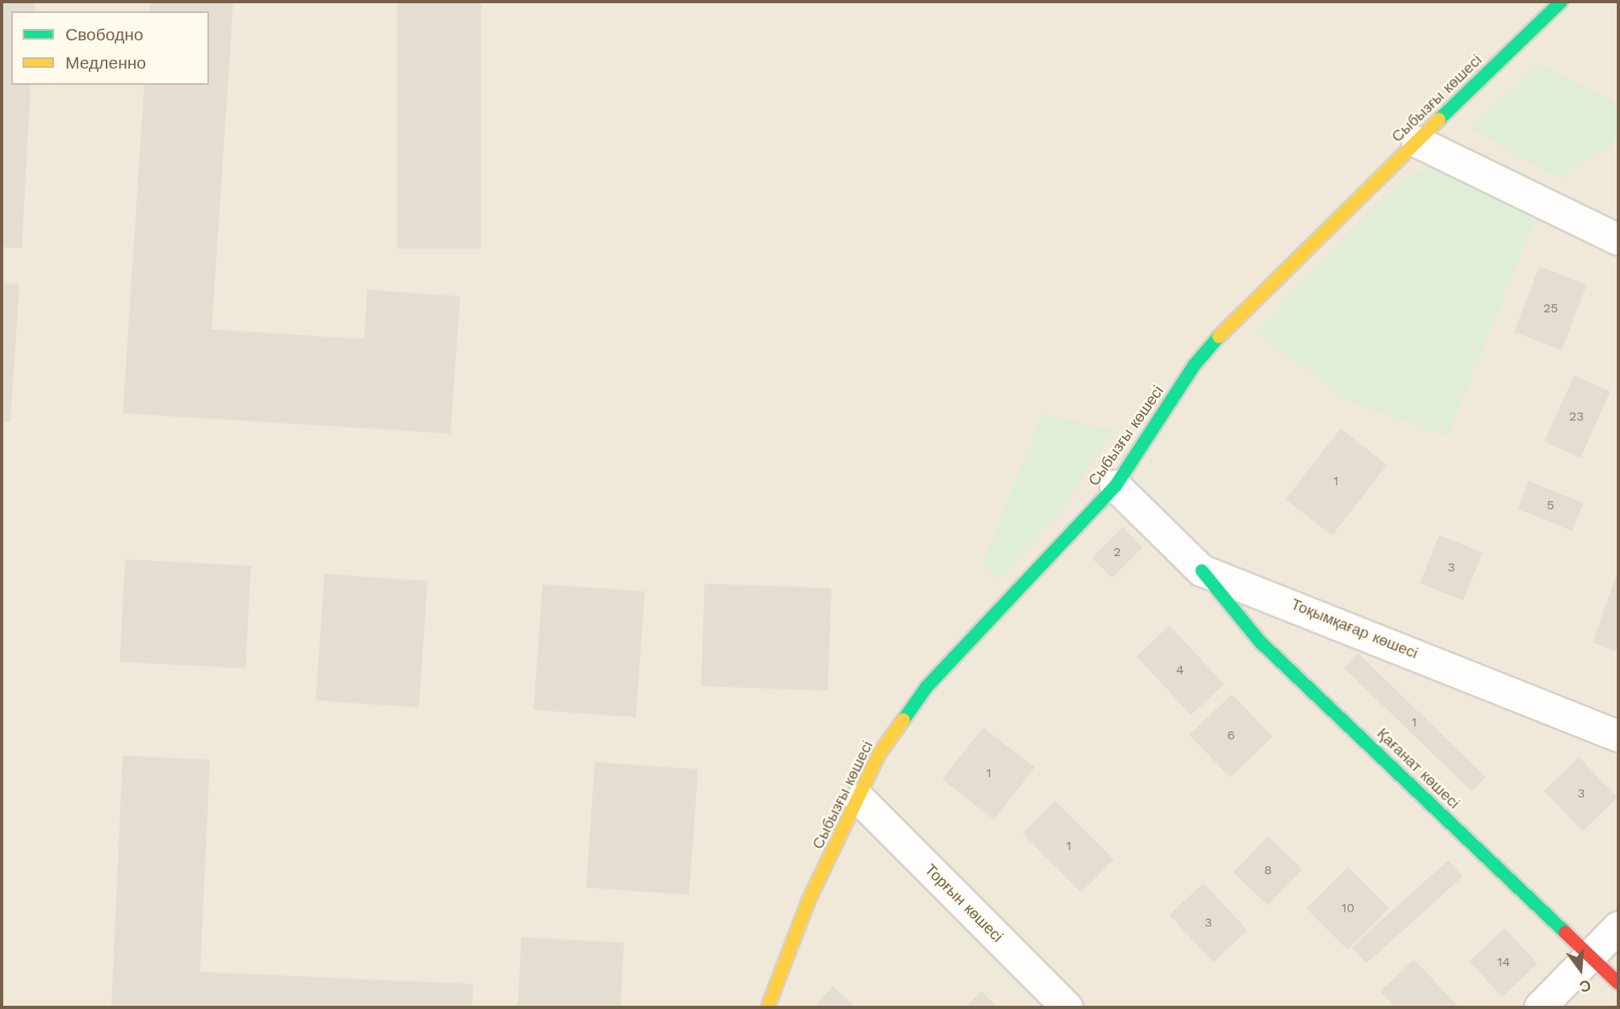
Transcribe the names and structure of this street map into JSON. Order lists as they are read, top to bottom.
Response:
{
  "streets": {
    "street": [
      "Сыбызғы көшесі",
      "Тоқымқағар көшесі",
      "Қағанат көшесі",
      "Торғын көшесі"
    ]
  },
  "crossings": [
    ["Сыбызғы көшесі", "Тоқымқағар көшесі"],
    ["Сыбызғы көшесі", "Торғын көшесі"],
    ["Тоқымқағар көшесі", "Қағанат көшесі"]
  ],
  "house_numbers": [
    "25",
    "23",
    "1",
    "5",
    "2",
    "3",
    "4",
    "1",
    "6",
    "1",
    "3",
    "1",
    "8",
    "10",
    "3",
    "14"
  ],
  "legend": ["Свободно", "Медленно"],
  "north": "bottom"
}
